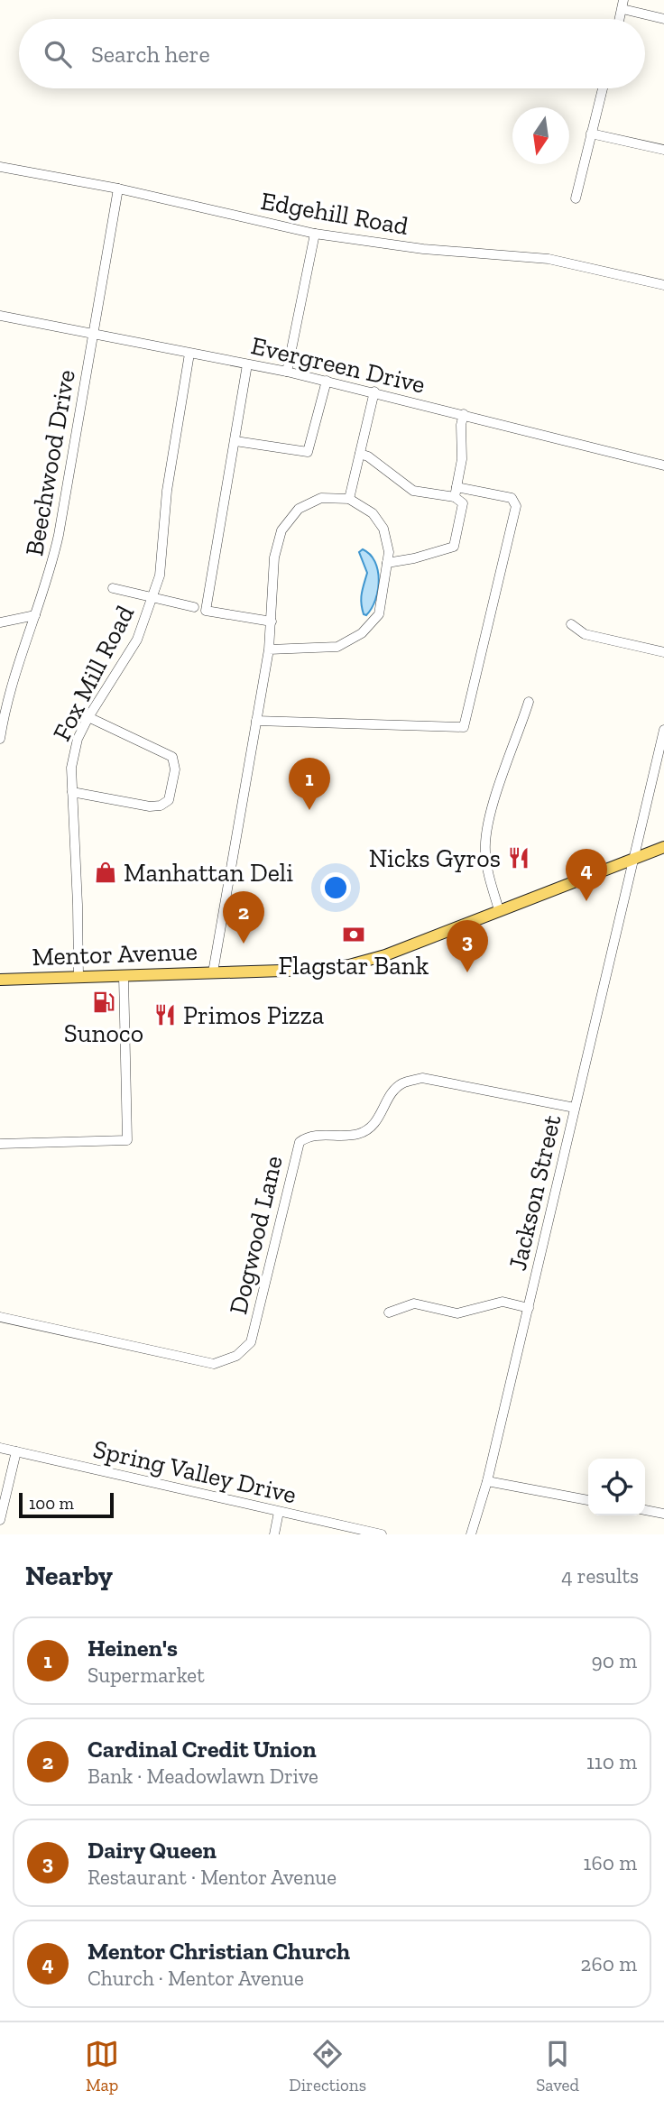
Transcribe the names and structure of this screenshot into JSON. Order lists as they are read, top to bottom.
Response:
{
  "streets": {
    "main road": ["Mentor Avenue"],
    "street": [
      "Edgehill Road",
      "Evergreen Drive",
      "Beechwood Drive",
      "Fox Mill Road",
      "Jackson Street",
      "Dogwood Lane",
      "Spring Valley Drive"
    ]
  },
  "crossings": [
    ["Edgehill Road", "Beechwood Drive"],
    ["Evergreen Drive", "Beechwood Drive"],
    ["Evergreen Drive", "Fox Mill Road"],
    ["Fox Mill Road", "Mentor Avenue"],
    ["Mentor Avenue", "Jackson Street"],
    ["Jackson Street", "Dogwood Lane"]
  ],
  "places": {
    "restaurant": ["Nicks Gyros", "Primos Pizza"],
    "shop": ["Manhattan Deli"],
    "bank": ["Flagstar Bank"],
    "fuel station": ["Sunoco"]
  },
  "scale_bar": "100 m",
  "north": "bottom",
  "page": {
    "search": "Search here",
    "pins": [
      "1",
      "4",
      "2",
      "3"
    ],
    "scale": "100 m",
    "heading": ["Nearby", "4 results"],
    "list": [
      {
        "mark": "1",
        "name": "Heinen's",
        "note": "Supermarket",
        "value": "90 m"
      },
      {
        "mark": "2",
        "name": "Cardinal Credit Union",
        "note": "Bank · Meadowlawn Drive",
        "value": "110 m"
      },
      {
        "mark": "3",
        "name": "Dairy Queen",
        "note": "Restaurant · Mentor Avenue",
        "value": "160 m"
      },
      {
        "mark": "4",
        "name": "Mentor Christian Church",
        "note": "Church · Mentor Avenue",
        "value": "260 m"
      }
    ],
    "nav": ["Map", "Directions", "Saved"]
  }
}
